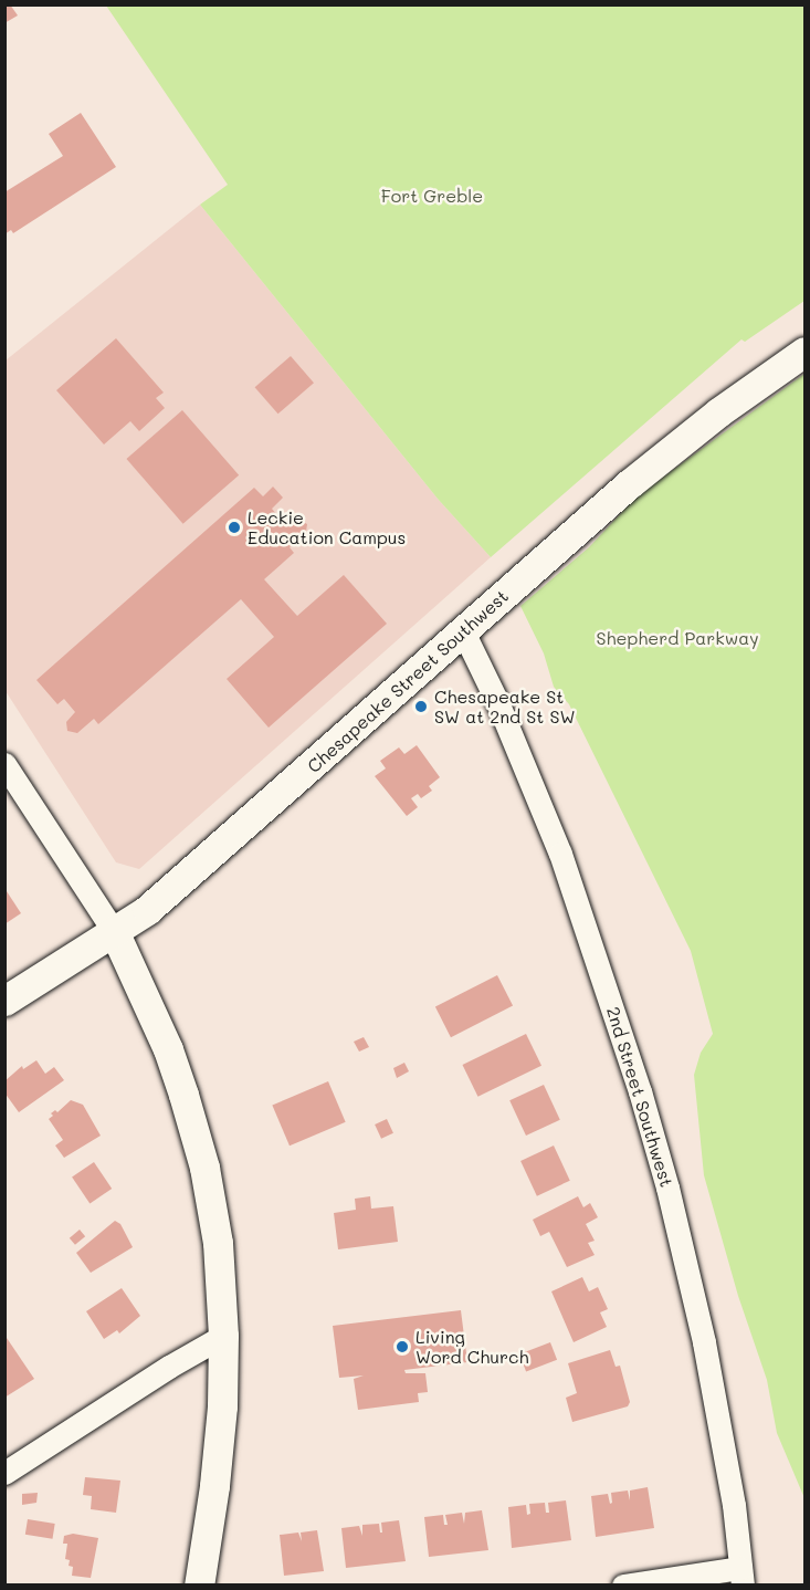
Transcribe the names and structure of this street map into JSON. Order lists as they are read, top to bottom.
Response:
{
  "streets": {
    "street": ["Chesapeake Street Southwest", "2nd Street Southwest"]
  },
  "crossings": [
    ["Chesapeake Street Southwest", "2nd Street Southwest"]
  ],
  "parks": ["Fort Greble", "Shepherd Parkway"],
  "places": ["Leckie Education Campus", "Chesapeake St SW at 2nd St SW", "Living Word Church"]
}
